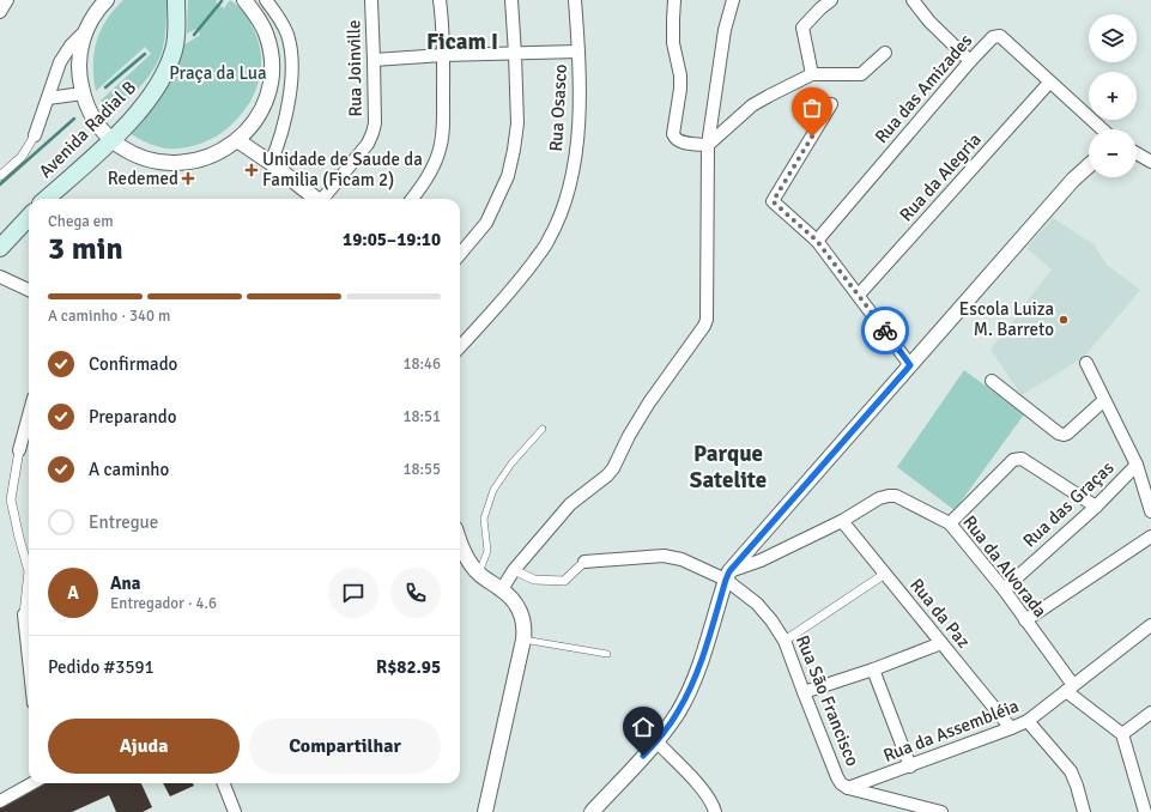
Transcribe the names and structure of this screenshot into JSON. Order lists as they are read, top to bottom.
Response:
{
  "streets": {
    "main road": ["Avenida Radial B"],
    "street": [
      "Rua Joinville",
      "Rua das Amizades",
      "Rua Osasco",
      "Rua da Alegria",
      "Rua das Graças",
      "Rua da Alvorada",
      "Rua da Paz",
      "Rua São Francisco",
      "Rua da Assembléia"
    ]
  },
  "crossings": [
    ["Rua das Amizades", "Rua da Alegria"],
    ["Rua das Graças", "Rua da Alvorada"],
    ["Rua da Alvorada", "Rua da Paz"],
    ["Rua da Alvorada", "Rua São Francisco"],
    ["Rua da Alvorada", "Rua da Assembléia"],
    ["Rua da Paz", "Rua da Assembléia"],
    ["Rua São Francisco", "Rua da Assembléia"]
  ],
  "districts": ["Ficam I", "Parque Satelite"],
  "parks": ["Praça da Lua"],
  "places": {
    "health": ["Unidade de Saude da Familia (Ficam 2)", "Redemed"],
    "other": ["Escola Luiza M. Barreto"]
  },
  "page": {
    "map_buttons": ["+", "−"],
    "heading": ["3 min", "Chega em", "19:05–19:10"],
    "panel": [
      "Ana",
      "Entregador · 4.6",
      "Pedido #3591",
      "R$82.95"
    ],
    "bar": "A caminho · 340 m",
    "list": [
      ["Confirmado", "18:46"],
      ["Preparando", "18:51"],
      ["A caminho", "18:55"],
      "Entregue"
    ],
    "round": "A",
    "buttons": ["Ajuda", "Compartilhar"]
  }
}
